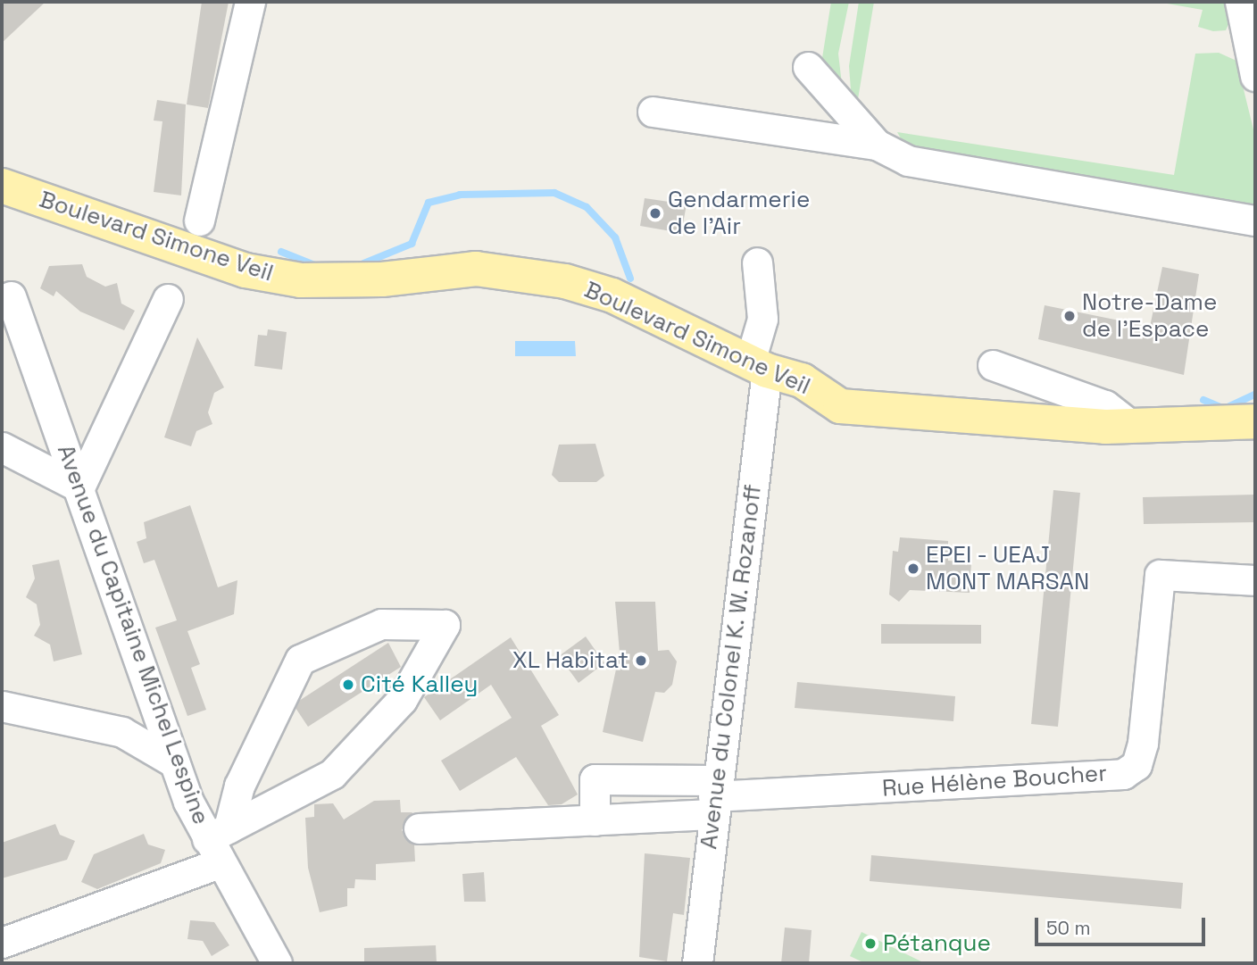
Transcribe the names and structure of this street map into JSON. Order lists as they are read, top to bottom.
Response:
{
  "streets": {
    "main road": ["Boulevard Simone Veil"],
    "street": ["Avenue du Capitaine Michel Lespine", "Avenue du Colonel K. W. Rozanoff", "Rue Hélène Boucher"]
  },
  "crossings": [
    ["Boulevard Simone Veil", "Avenue du Colonel K. W. Rozanoff"],
    ["Avenue du Colonel K. W. Rozanoff", "Rue Hélène Boucher"]
  ],
  "places": [
    "Gendarmerie de l'Air",
    "Notre-Dame de l'Espace",
    "EPEI - UEAJ MONT MARSAN",
    "XL Habitat",
    "Cité Kalley",
    "Pétanque"
  ],
  "scale_bar": "50 m"
}
